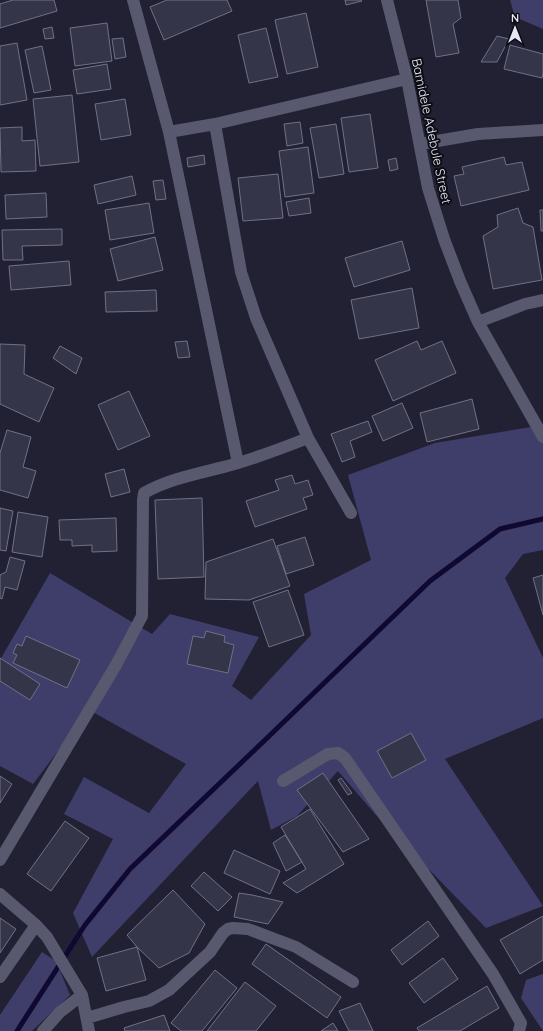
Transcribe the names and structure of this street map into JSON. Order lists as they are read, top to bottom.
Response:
{
  "streets": {
    "street": ["Bamidele Adebule Street"]
  },
  "north": "top"
}
